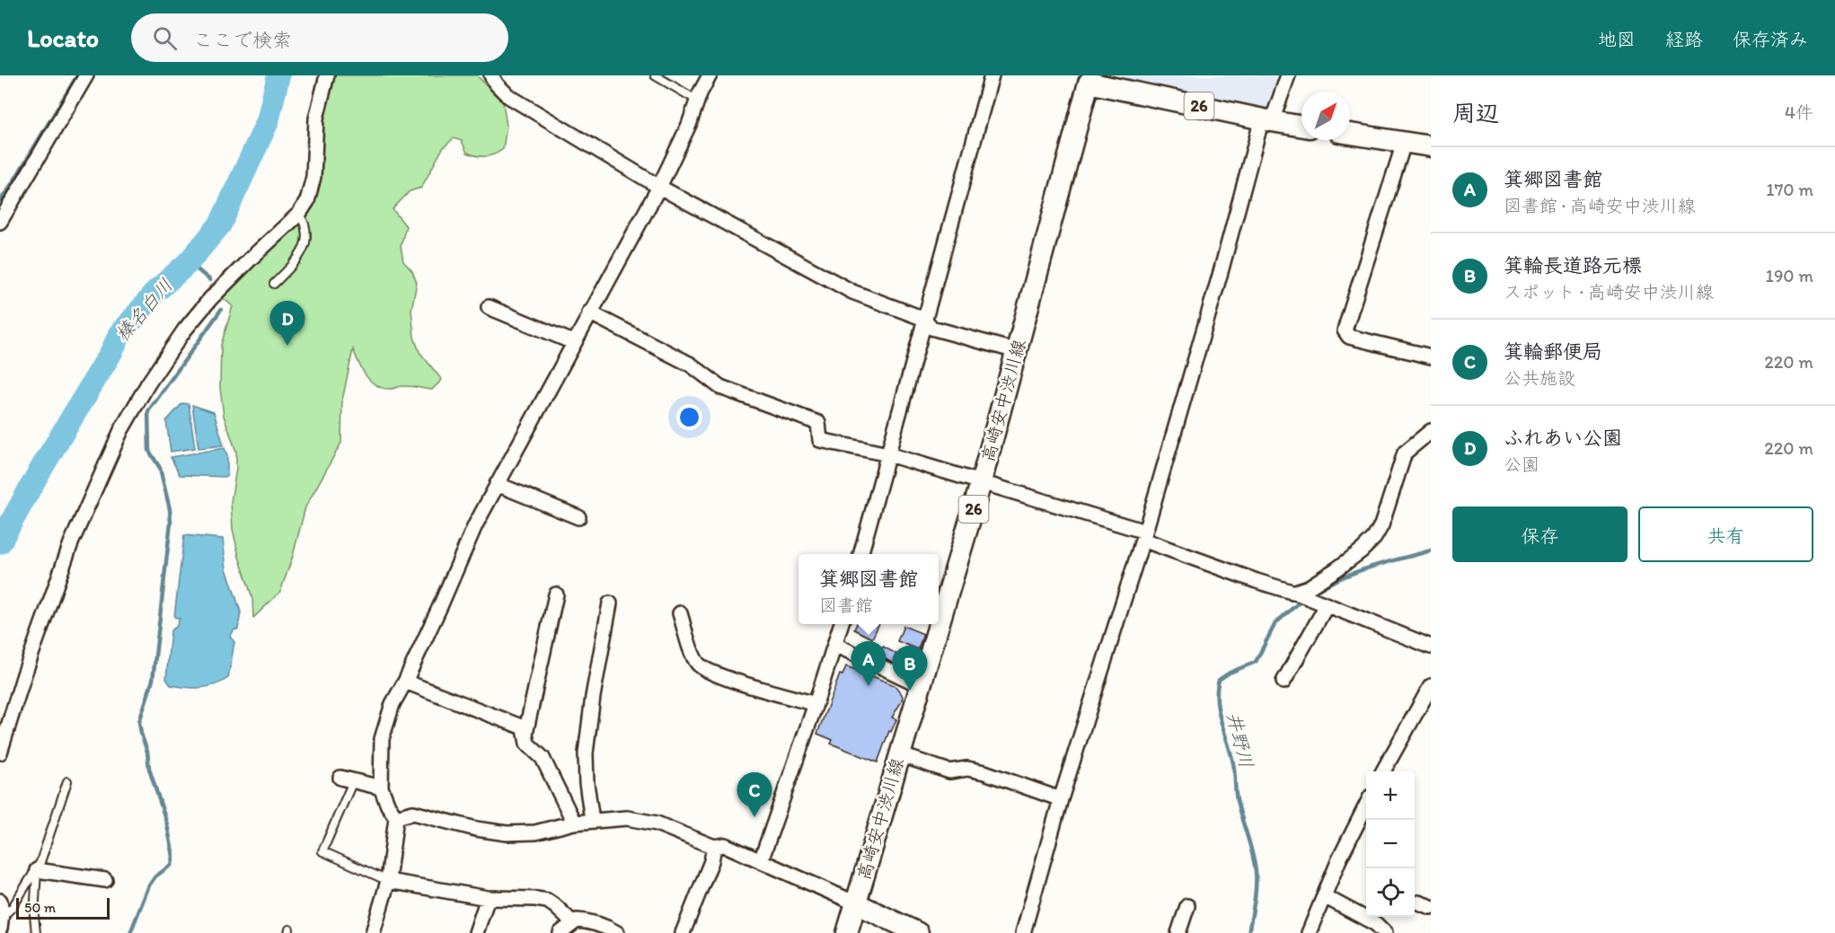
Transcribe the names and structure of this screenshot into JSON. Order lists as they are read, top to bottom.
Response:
{
  "streets": {
    "main road": ["26", "高崎安中渋川線"]
  },
  "water": ["榛名白川", "井野川"],
  "scale_bar": "50 m",
  "north": "top right",
  "page": {
    "header": "Locato",
    "search": "ここで検索",
    "nav": ["地図", "経路", "保存済み"],
    "heading": ["周辺", "4件"],
    "list": [
      {
        "mark": "A",
        "name": "箕郷図書館",
        "note": "図書館 · 高崎安中渋川線",
        "value": "170 m"
      },
      {
        "mark": "B",
        "name": "箕輪長道路元標",
        "note": "スポット · 高崎安中渋川線",
        "value": "190 m"
      },
      {
        "mark": "C",
        "name": "箕輪郵便局",
        "note": "公共施設",
        "value": "220 m"
      },
      {
        "mark": "D",
        "name": "ふれあい公園",
        "note": "公園",
        "value": "220 m"
      }
    ],
    "pins": [
      "D",
      "A",
      "B",
      "C"
    ],
    "buttons": ["保存", "共有"],
    "popup": ["箕郷図書館", "図書館"],
    "map_buttons": ["+", "−"],
    "scale": "50 m"
  }
}
